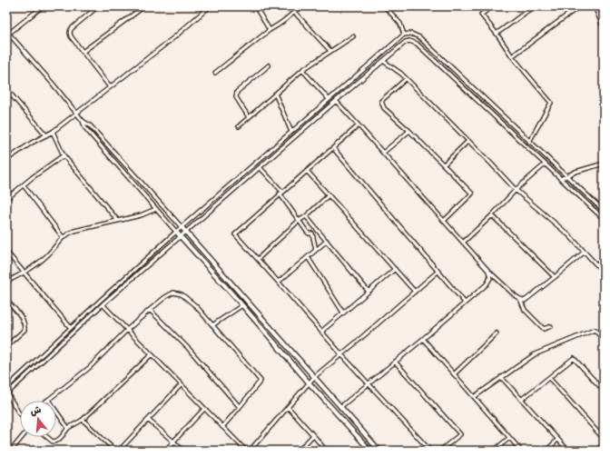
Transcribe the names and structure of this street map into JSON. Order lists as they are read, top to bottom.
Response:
{
  "north": "top"
}
